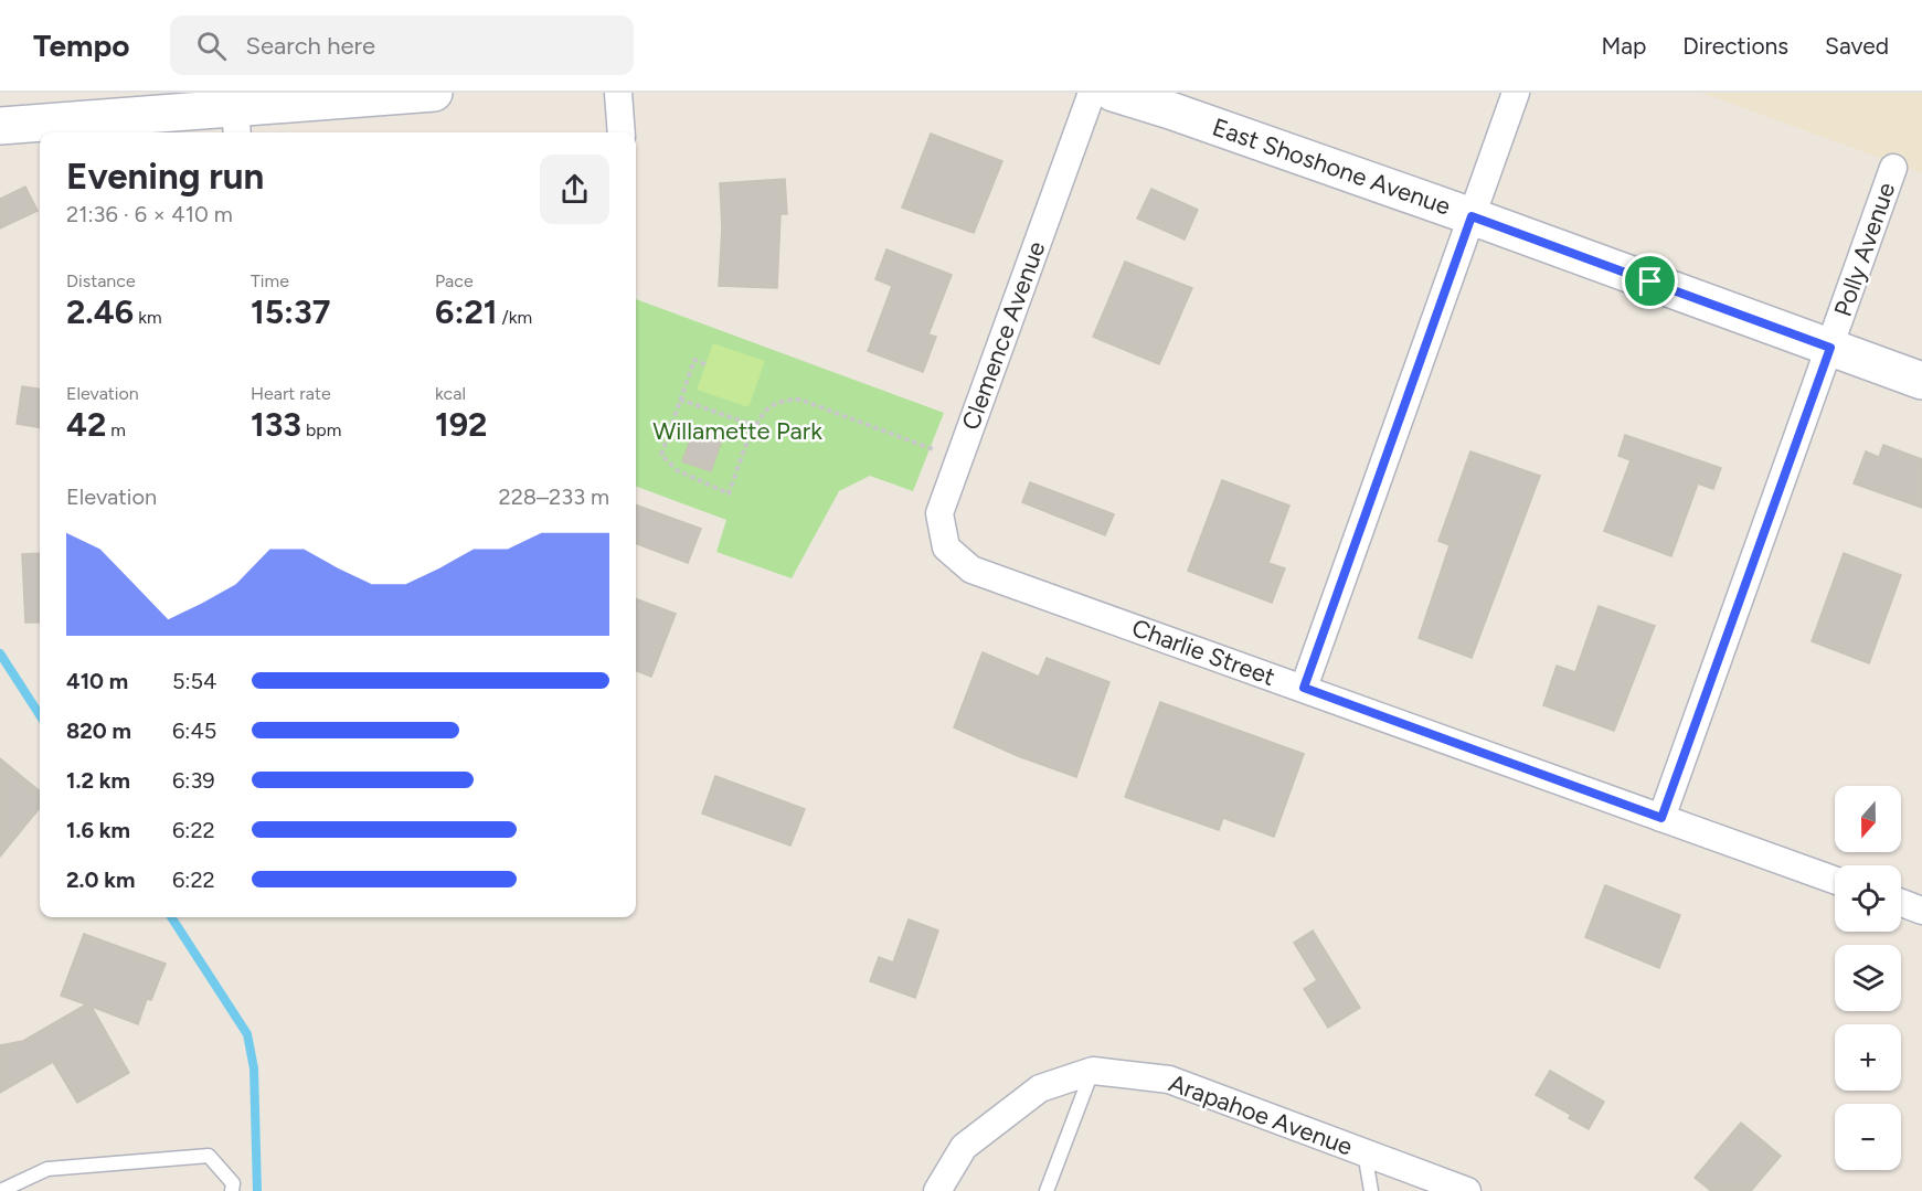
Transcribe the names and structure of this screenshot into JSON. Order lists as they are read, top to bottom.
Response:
{
  "streets": {
    "street": [
      "East Shoshone Avenue",
      "Polly Avenue",
      "Clemence Avenue",
      "Charlie Street",
      "Arapahoe Avenue"
    ]
  },
  "crossings": [
    ["East Shoshone Avenue", "Polly Avenue"],
    ["Polly Avenue", "Charlie Street"],
    ["Clemence Avenue", "Charlie Street"]
  ],
  "parks": ["Willamette Park"],
  "north": "bottom",
  "page": {
    "header": "Tempo",
    "search": "Search here",
    "nav": ["Map", "Directions", "Saved"],
    "heading": ["Evening run", "21:36 · 6 × 410 m"],
    "stats": [
      ["Distance", "2.46 km"],
      ["Time", "15:37"],
      ["Pace", "6:21 /km"],
      ["Elevation", "42 m"],
      ["Heart rate", "133 bpm"],
      ["kcal", "192"]
    ],
    "chart": ["Elevation", "228–233 m"],
    "list": [
      {
        "name": "410 m",
        "note": "5:54"
      },
      {
        "name": "820 m",
        "note": "6:45"
      },
      {
        "name": "1.2 km",
        "note": "6:39"
      },
      {
        "name": "1.6 km",
        "note": "6:22"
      },
      {
        "name": "2.0 km",
        "note": "6:22"
      }
    ],
    "map_buttons": ["+", "−"]
  }
}
